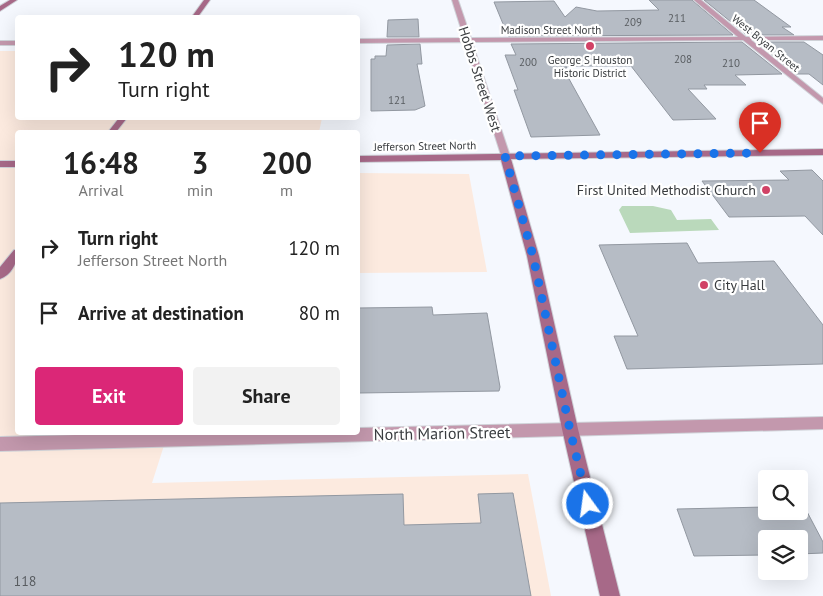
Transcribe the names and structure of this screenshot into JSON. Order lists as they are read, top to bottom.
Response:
{
  "streets": {
    "main road": ["Hobbs Street West", "Jefferson Street North"],
    "street": ["Madison Street North", "West Bryan Street", "North Marion Street"]
  },
  "crossings": [
    ["Madison Street North", "West Bryan Street"],
    ["Madison Street North", "Hobbs Street West"],
    ["Hobbs Street West", "Jefferson Street North"],
    ["Hobbs Street West", "North Marion Street"]
  ],
  "places": ["George S Houston Historic District", "First United Methodist Church", "City Hall"],
  "house_numbers": [
    "211",
    "209",
    "208",
    "200",
    "210",
    "121",
    "118"
  ],
  "page": {
    "turn": ["120 m", "Turn right"],
    "eta": [
      "16:48",
      "Arrival",
      "3",
      "min",
      "200",
      "m"
    ],
    "list": [
      {
        "name": "Turn right",
        "note": "Jefferson Street North",
        "value": "120 m"
      },
      {
        "name": "Arrive at destination",
        "value": "80 m"
      }
    ],
    "buttons": ["Exit", "Share"]
  }
}
